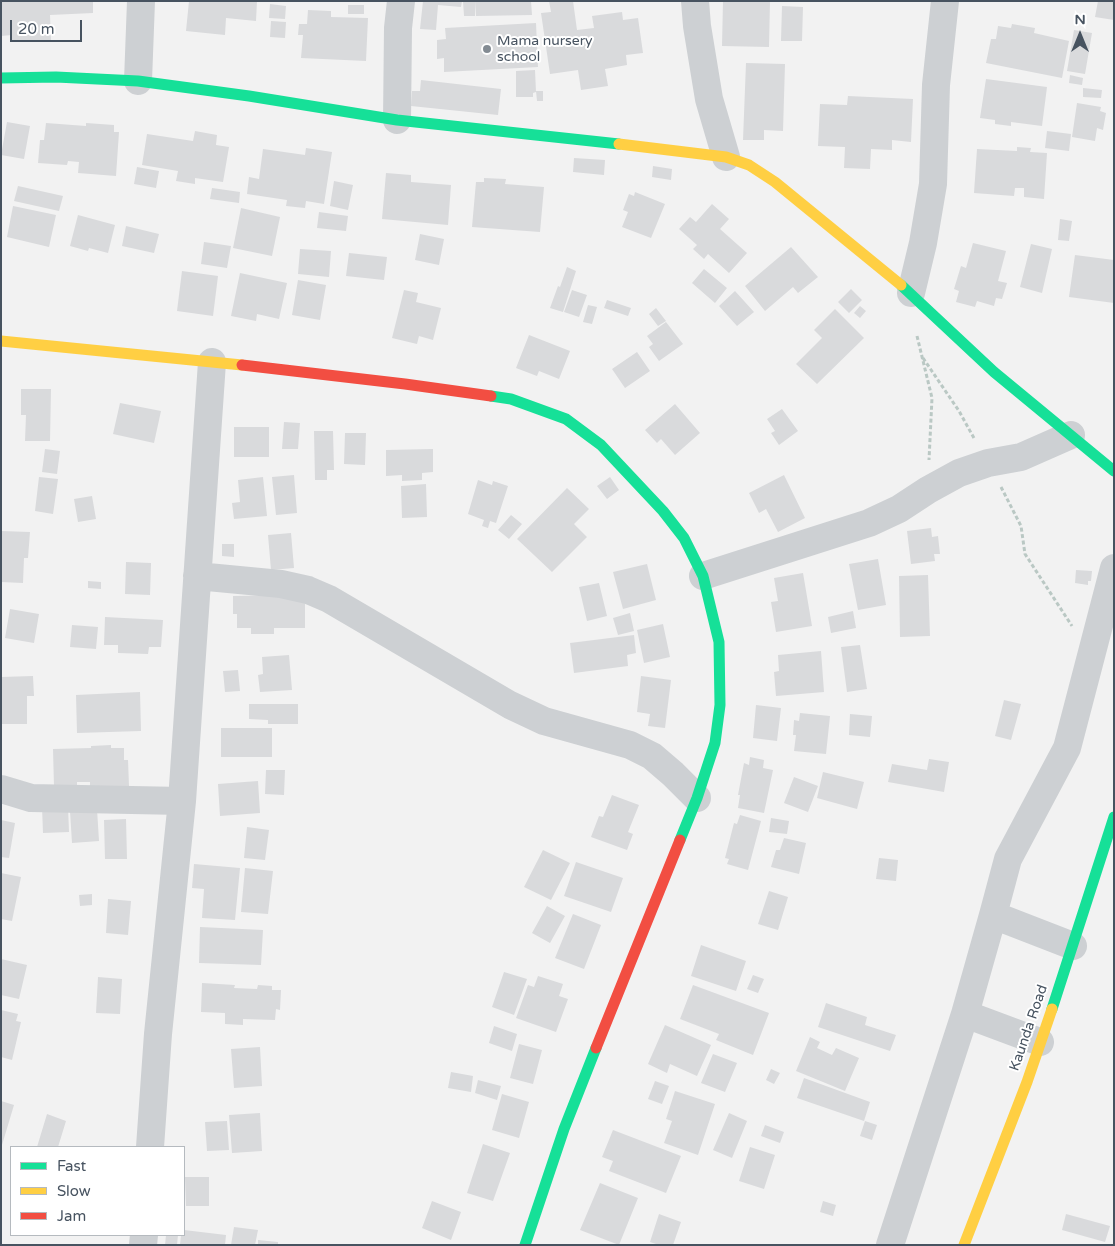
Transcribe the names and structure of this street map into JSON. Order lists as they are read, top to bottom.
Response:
{
  "streets": {
    "street": ["Kaunda Road"]
  },
  "places": ["Mama nursery school"],
  "legend": ["Fast", "Slow", "Jam"],
  "scale_bar": "20 m",
  "north": "top"
}
